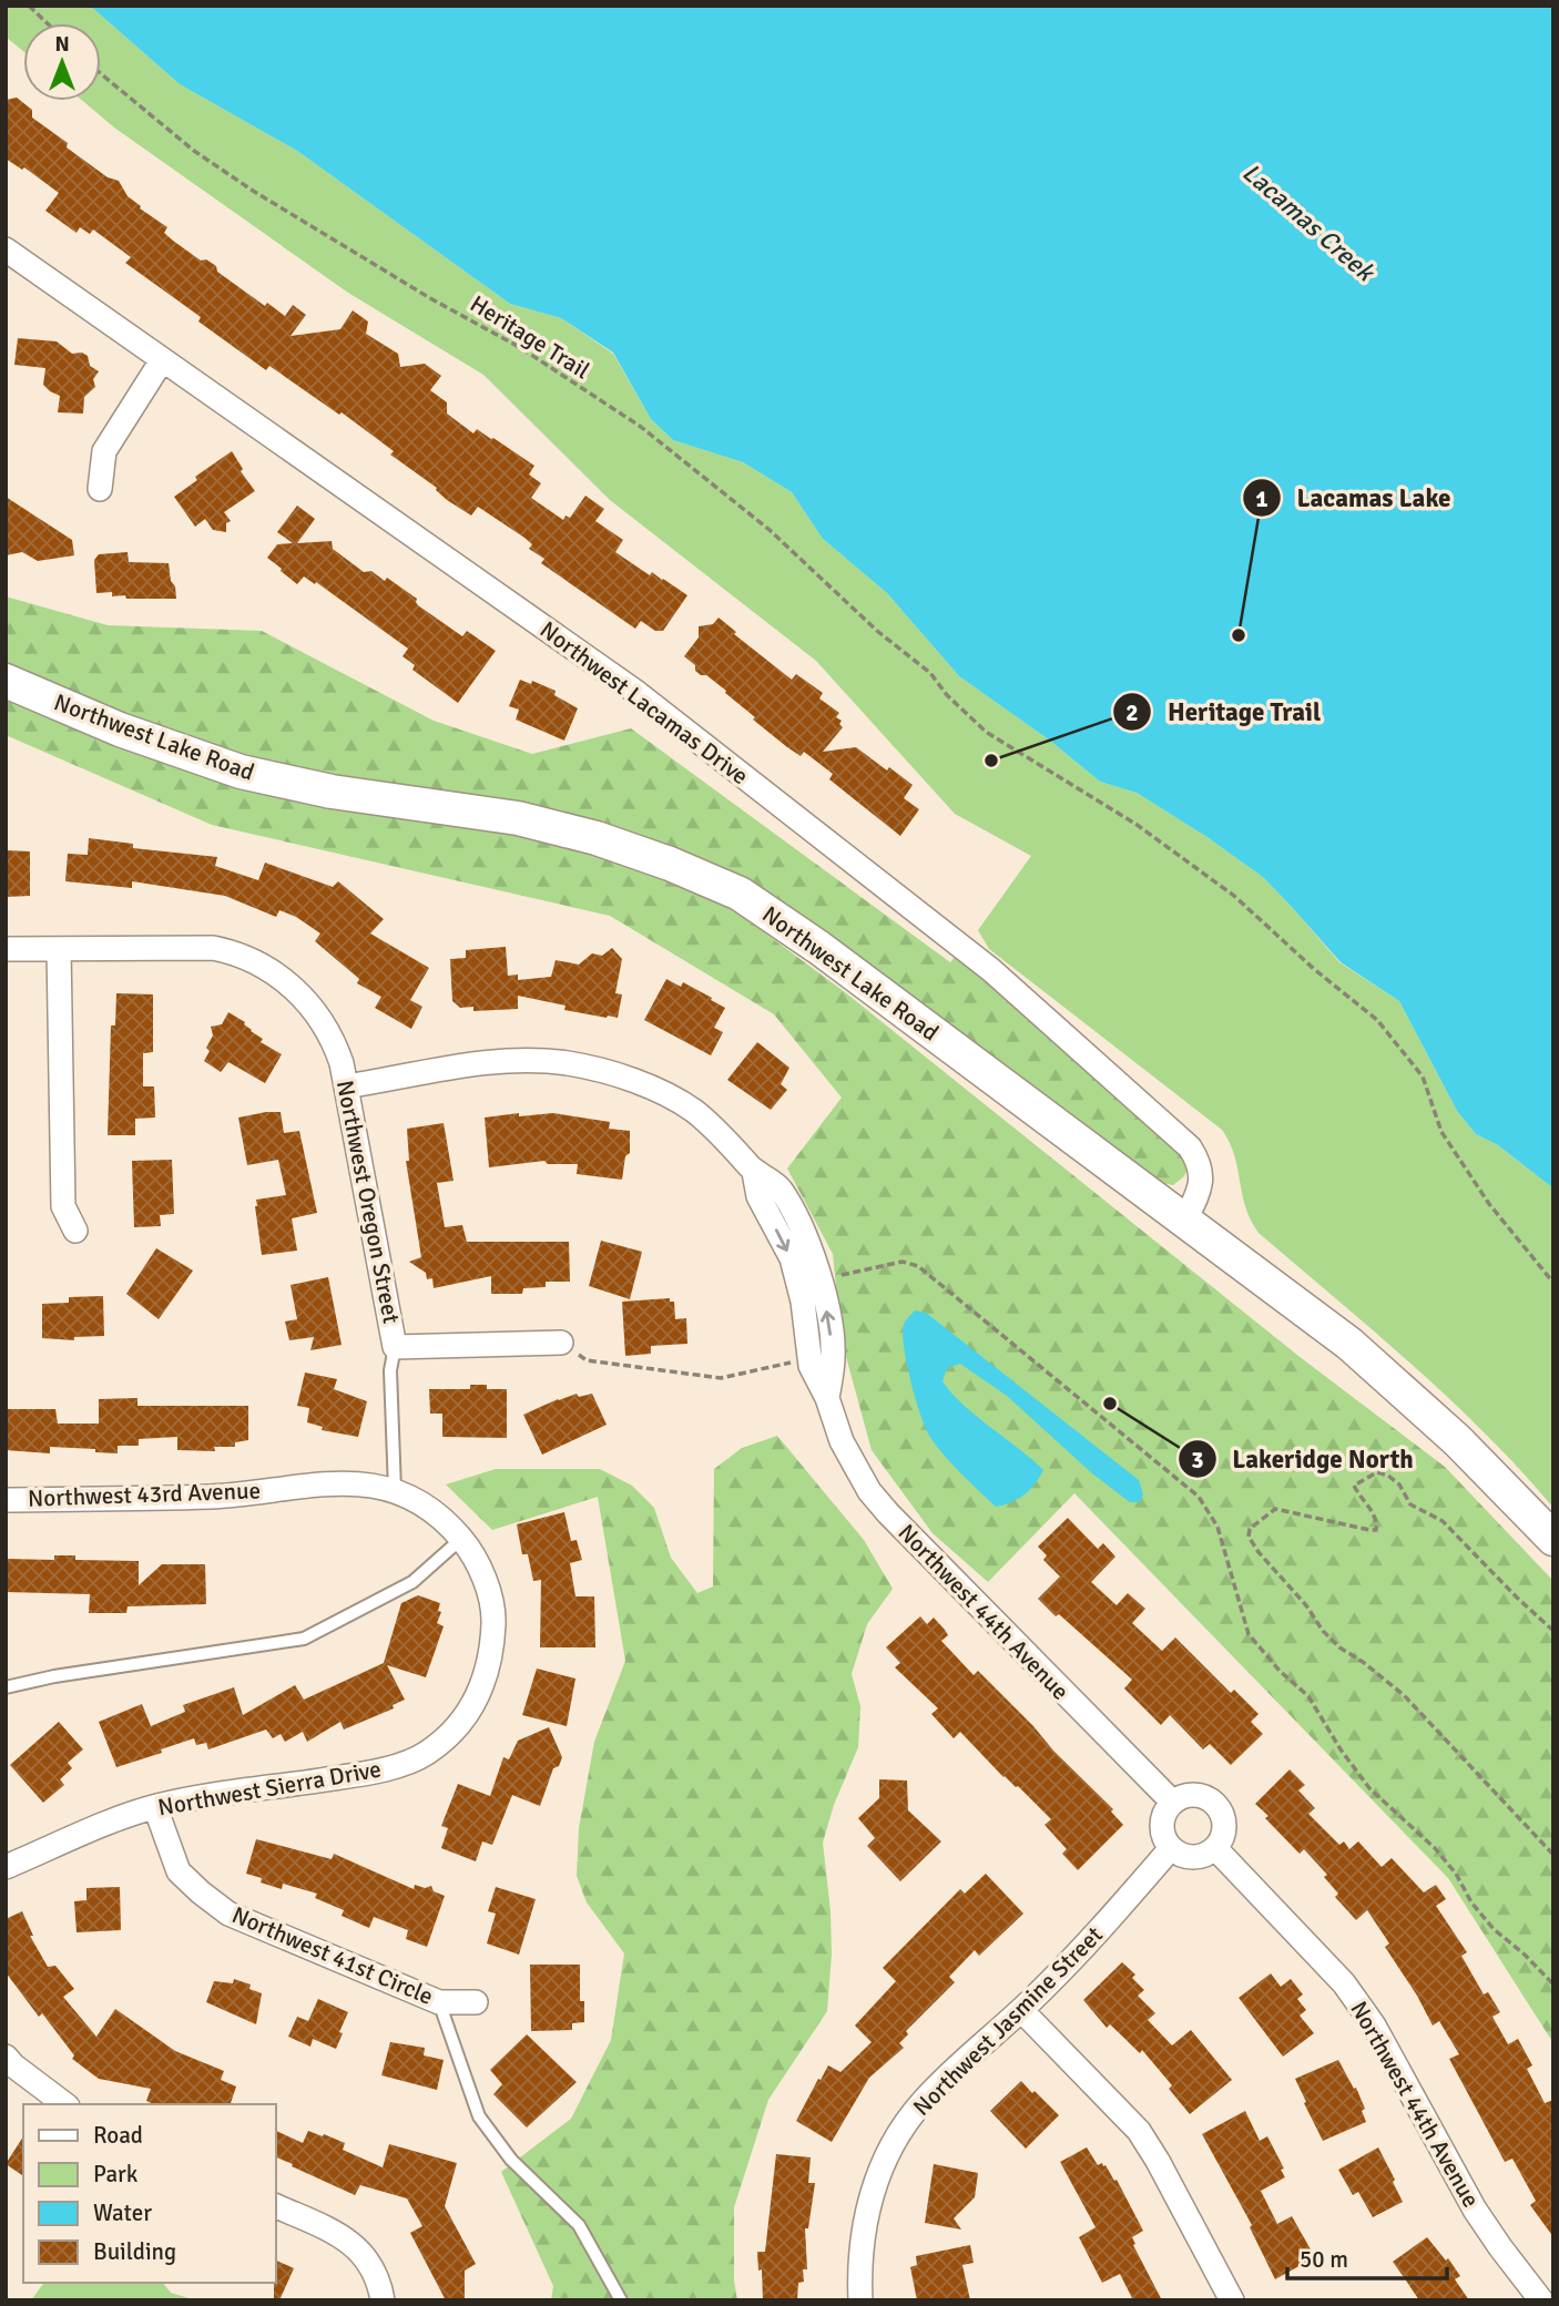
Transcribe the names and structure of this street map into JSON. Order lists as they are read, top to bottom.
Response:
{
  "streets": {
    "main road": ["Northwest Lake Road"],
    "street": [
      "Northwest Lacamas Drive",
      "Northwest Oregon Street",
      "Northwest 43rd Avenue",
      "Northwest 44th Avenue",
      "Northwest Sierra Drive",
      "Northwest 41st Circle",
      "Northwest Jasmine Street"
    ],
    "path": ["Heritage Trail"]
  },
  "crossings": [
    ["Northwest Lacamas Drive", "Northwest Lake Road"],
    ["Northwest Oregon Street", "Northwest 44th Avenue"],
    ["Northwest Oregon Street", "Northwest Sierra Drive"],
    ["Northwest 43rd Avenue", "Northwest Sierra Drive"],
    ["Northwest 44th Avenue", "Northwest Jasmine Street"],
    ["Northwest Sierra Drive", "Northwest 41st Circle"]
  ],
  "water": ["Lacamas Creek"],
  "places": ["Lacamas Lake", "Heritage Trail", "Lakeridge North"],
  "legend": [
    "Road",
    "Park",
    "Water",
    "Building"
  ],
  "scale_bar": "50 m",
  "north": "top"
}
